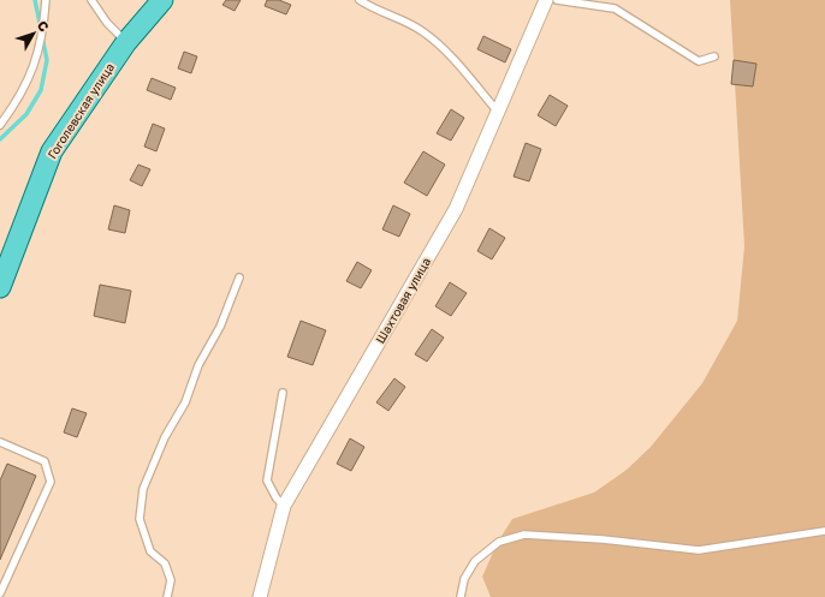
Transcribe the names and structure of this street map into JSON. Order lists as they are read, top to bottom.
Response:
{
  "streets": {
    "main road": ["Гоголевская улица"],
    "street": ["Шахтовая улица"]
  },
  "north": "top right"
}
